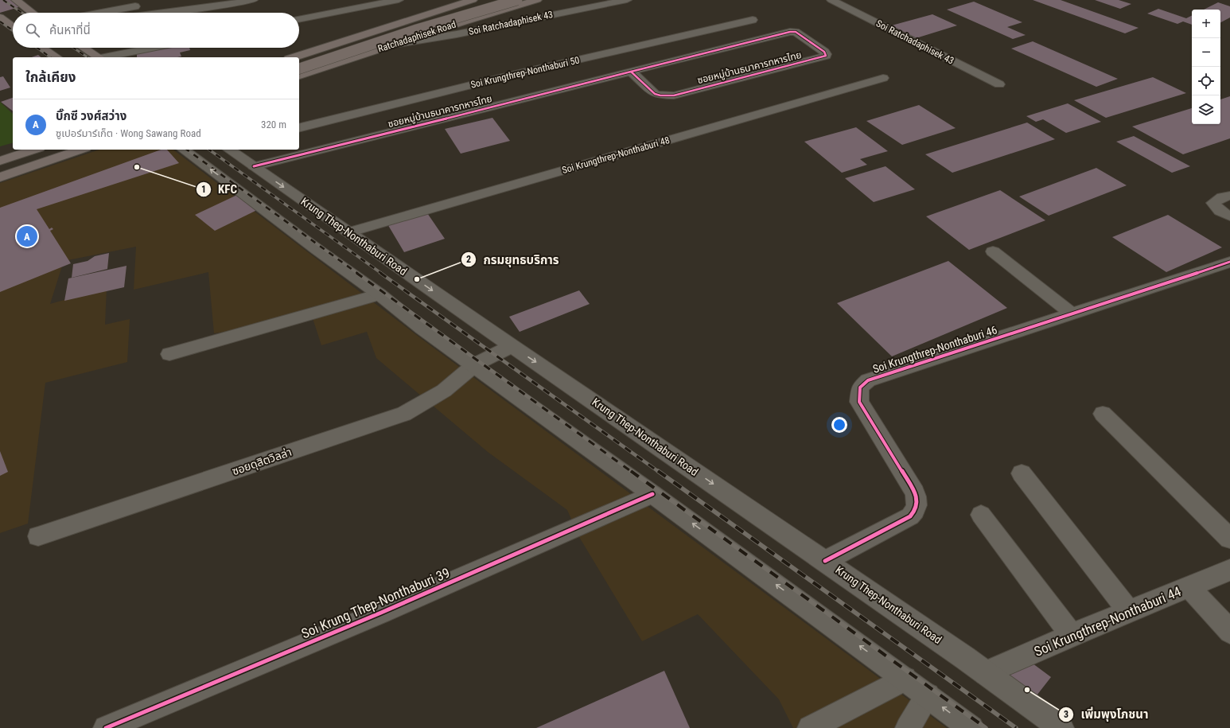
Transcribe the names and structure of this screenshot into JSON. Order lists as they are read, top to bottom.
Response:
{
  "streets": {
    "main road": ["Ratchadaphisek Road"],
    "street": [
      "Soi Ratchadaphisek 43",
      "ซอยหมู่บ้านธนาคารทหารไทย",
      "Soi Krungthrep-Nonthaburi 50",
      "Soi Krungthrep-Nonthaburi 48",
      "Krung Thep-Nonthaburi Road",
      "Soi Krungthrep-Nonthaburi 46",
      "ซอยดุสิตวิลล่า",
      "Soi Krung Thep-Nonthaburi 39",
      "Soi Krungthrep-Nonthaburi 44"
    ]
  },
  "crossings": [
    ["Soi Ratchadaphisek 43", "Ratchadaphisek Road"],
    ["ซอยหมู่บ้านธนาคารทหารไทย", "Krung Thep-Nonthaburi Road"],
    ["Soi Krungthrep-Nonthaburi 48", "Krung Thep-Nonthaburi Road"],
    ["Krung Thep-Nonthaburi Road", "Soi Krungthrep-Nonthaburi 46"],
    ["Krung Thep-Nonthaburi Road", "ซอยดุสิตวิลล่า"],
    ["Krung Thep-Nonthaburi Road", "Soi Krungthrep-Nonthaburi 44"]
  ],
  "places": ["KFC", "กรมยุทธบริการ", "เพิ่มพุงโภชนา"],
  "page": {
    "map_buttons": ["+", "−"],
    "search": "ค้นหาที่นี่",
    "heading": "ใกล้เคียง",
    "list": [
      {
        "mark": "A",
        "name": "บิ๊กซี วงศ์สว่าง",
        "note": "ซูเปอร์มาร์เก็ต · Wong Sawang Road",
        "value": "320 m"
      }
    ],
    "pins": "A"
  }
}
